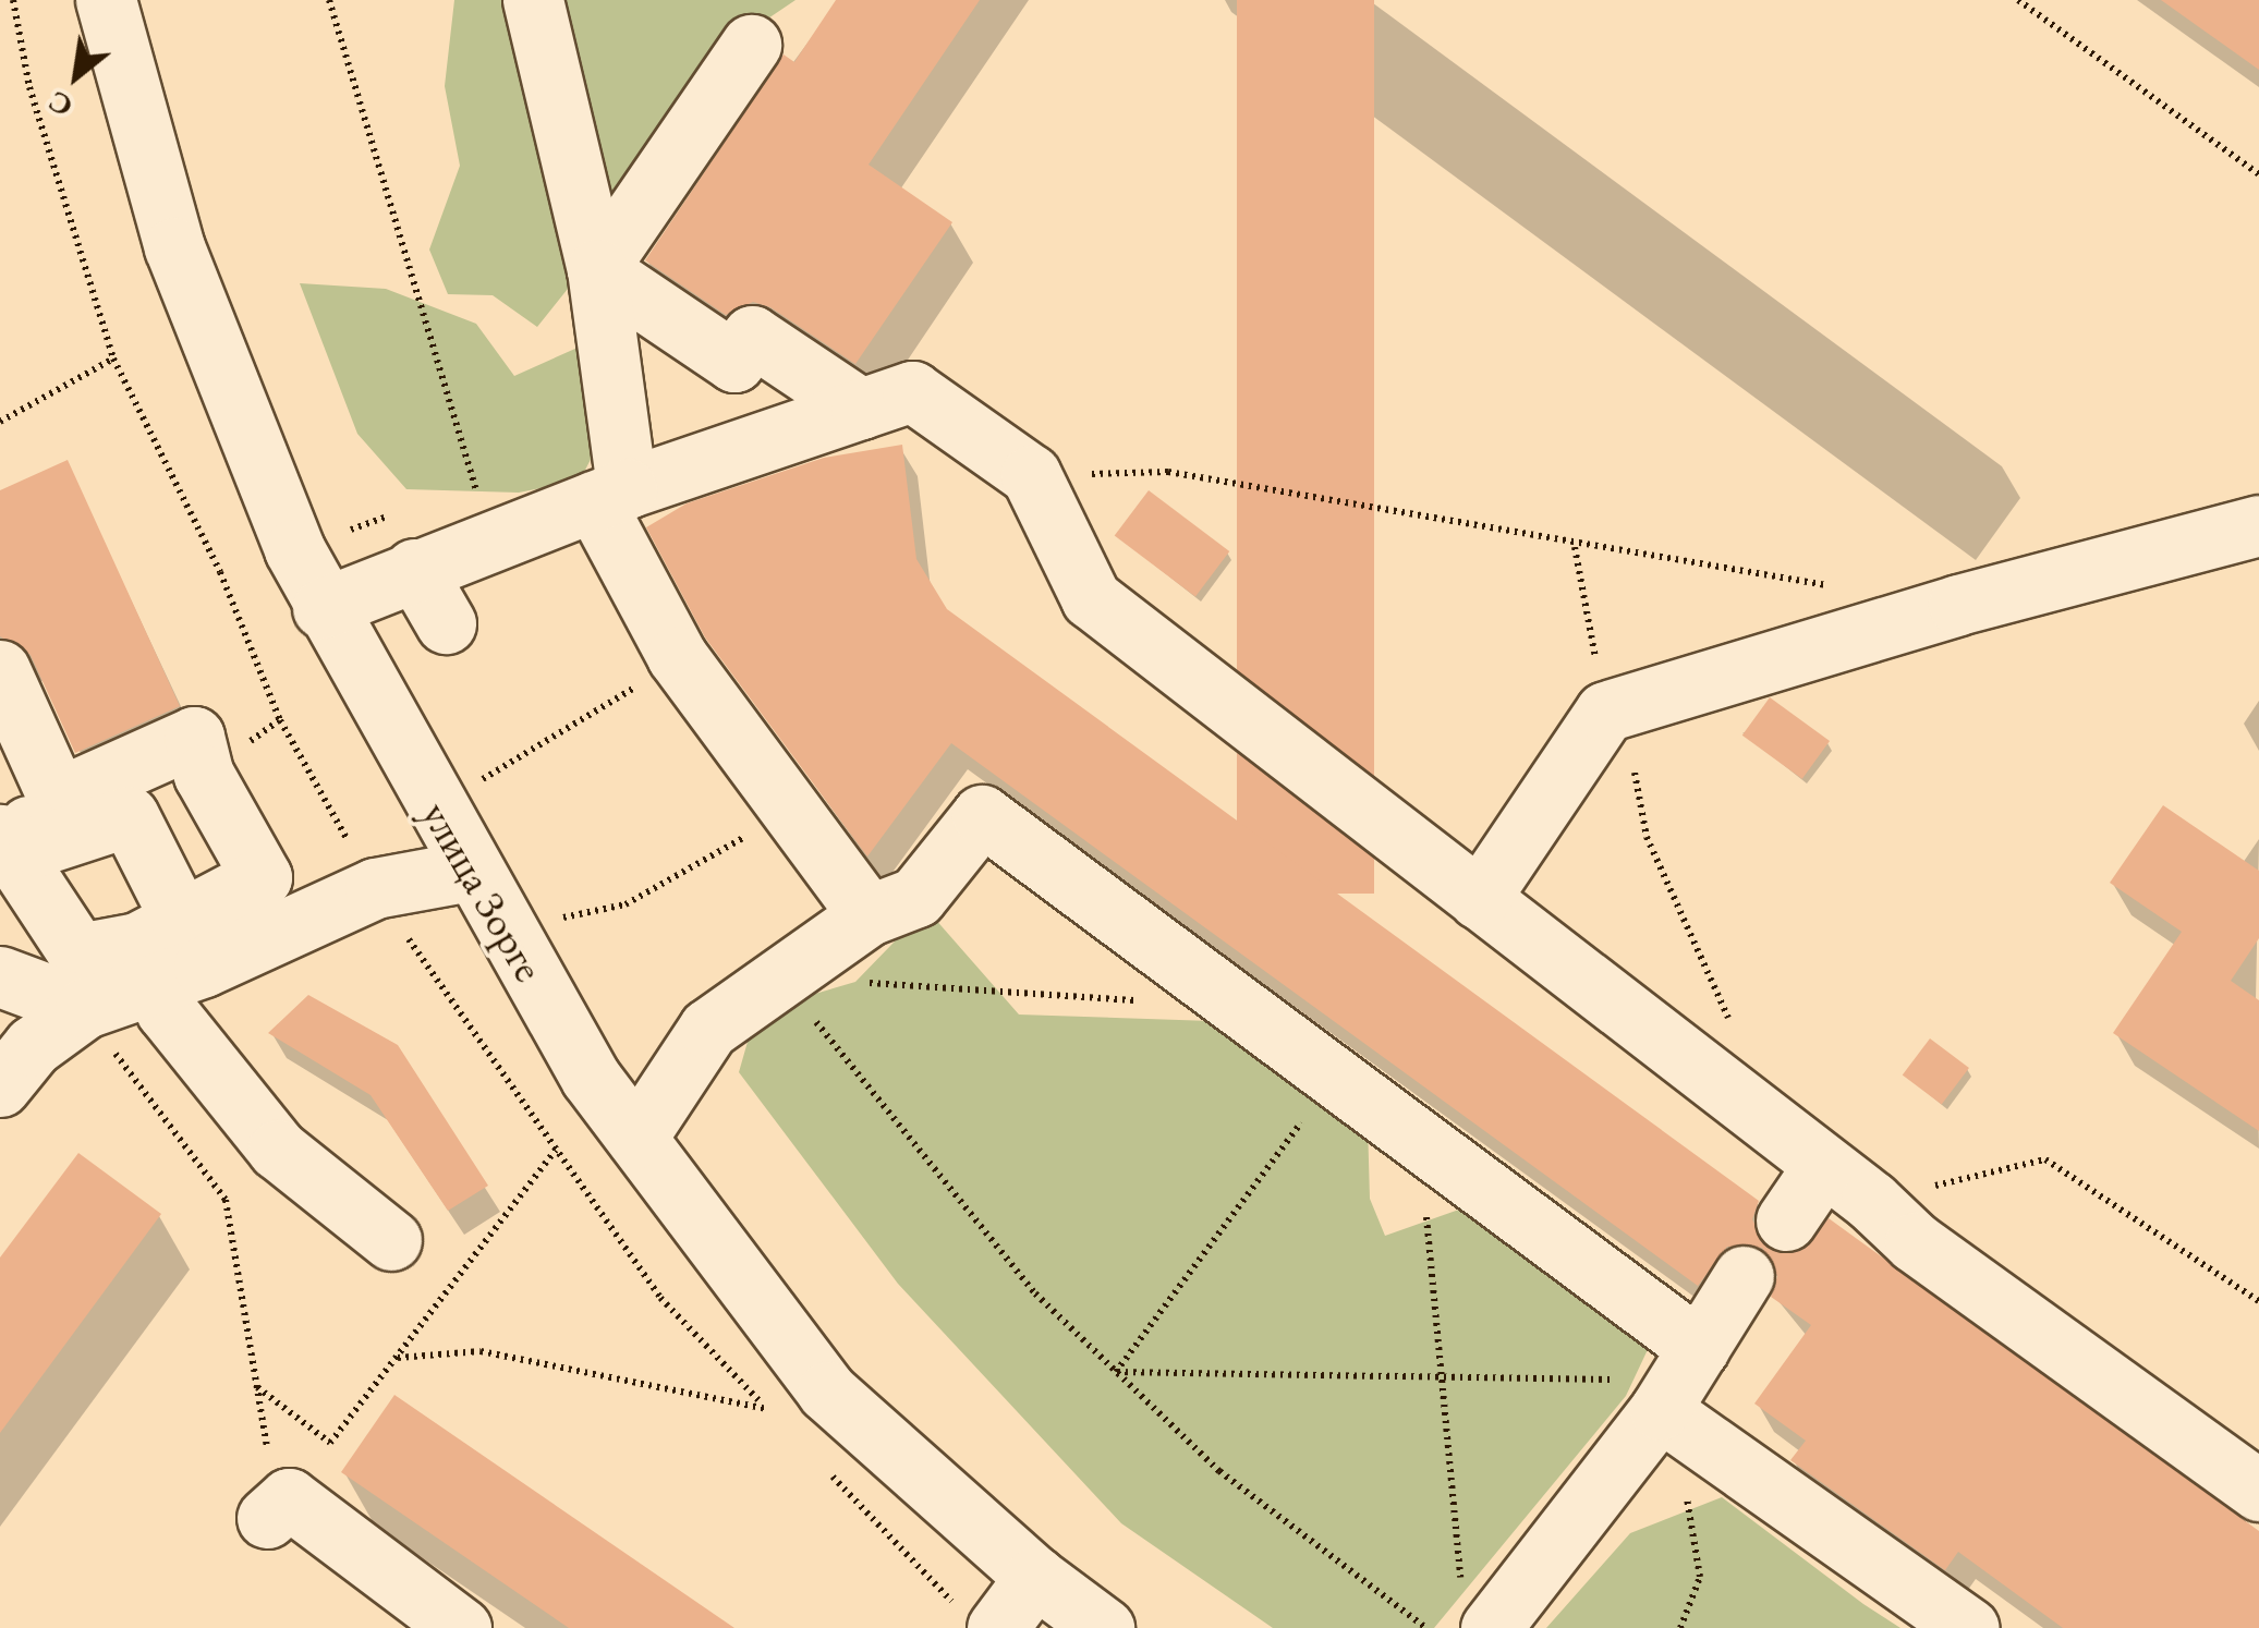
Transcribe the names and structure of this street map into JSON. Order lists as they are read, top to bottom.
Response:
{
  "streets": {
    "street": ["улица Зорге"]
  },
  "north": "bottom left"
}
